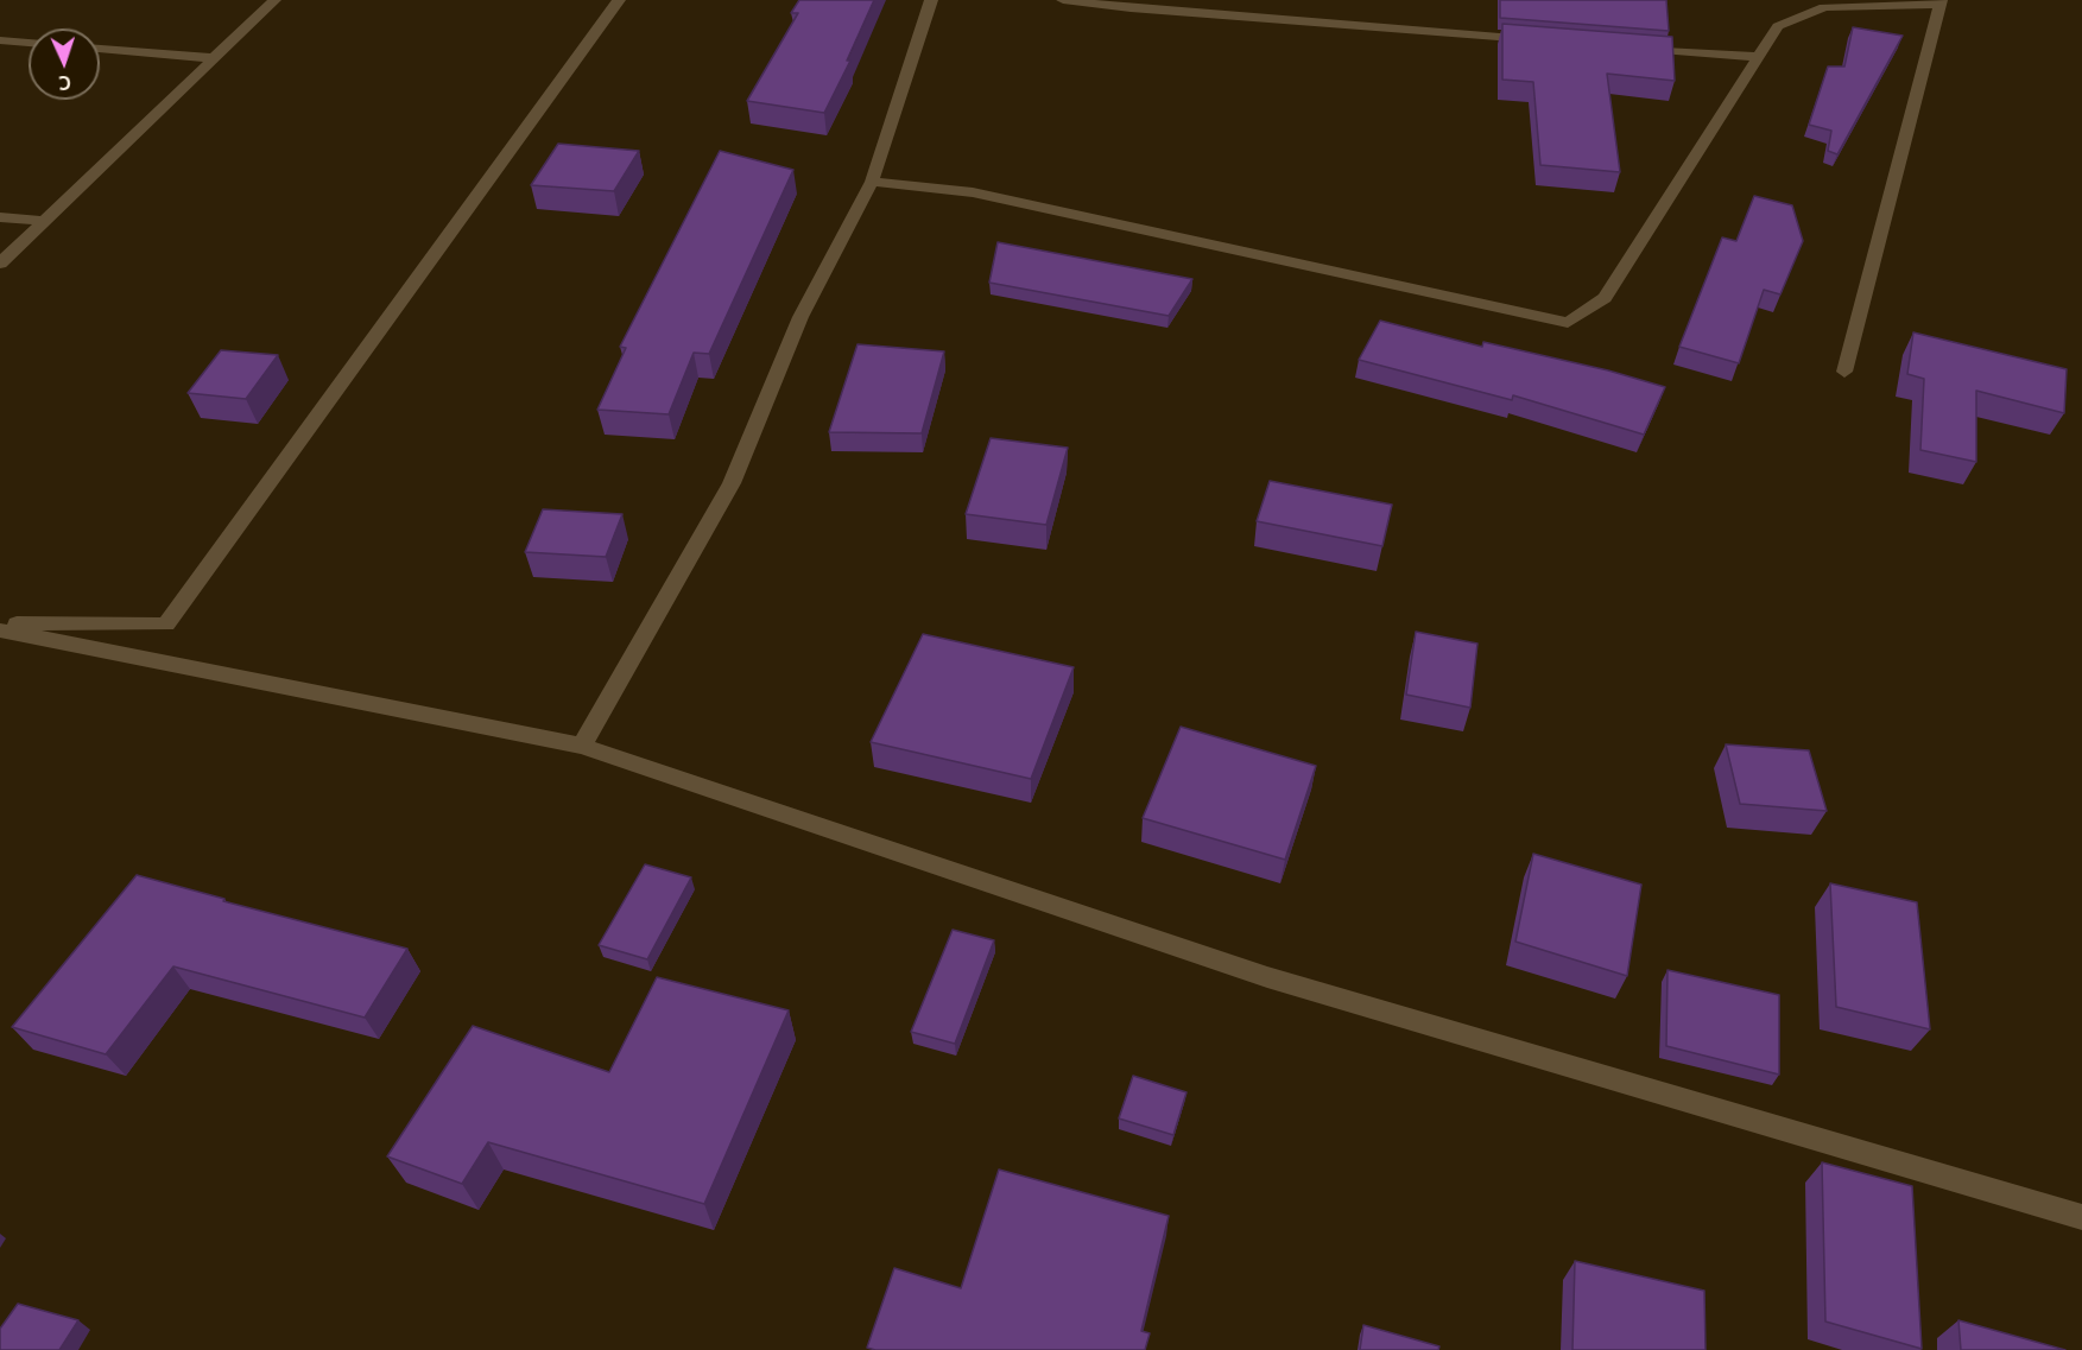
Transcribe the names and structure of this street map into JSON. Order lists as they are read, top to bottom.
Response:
{
  "north": "bottom"
}
